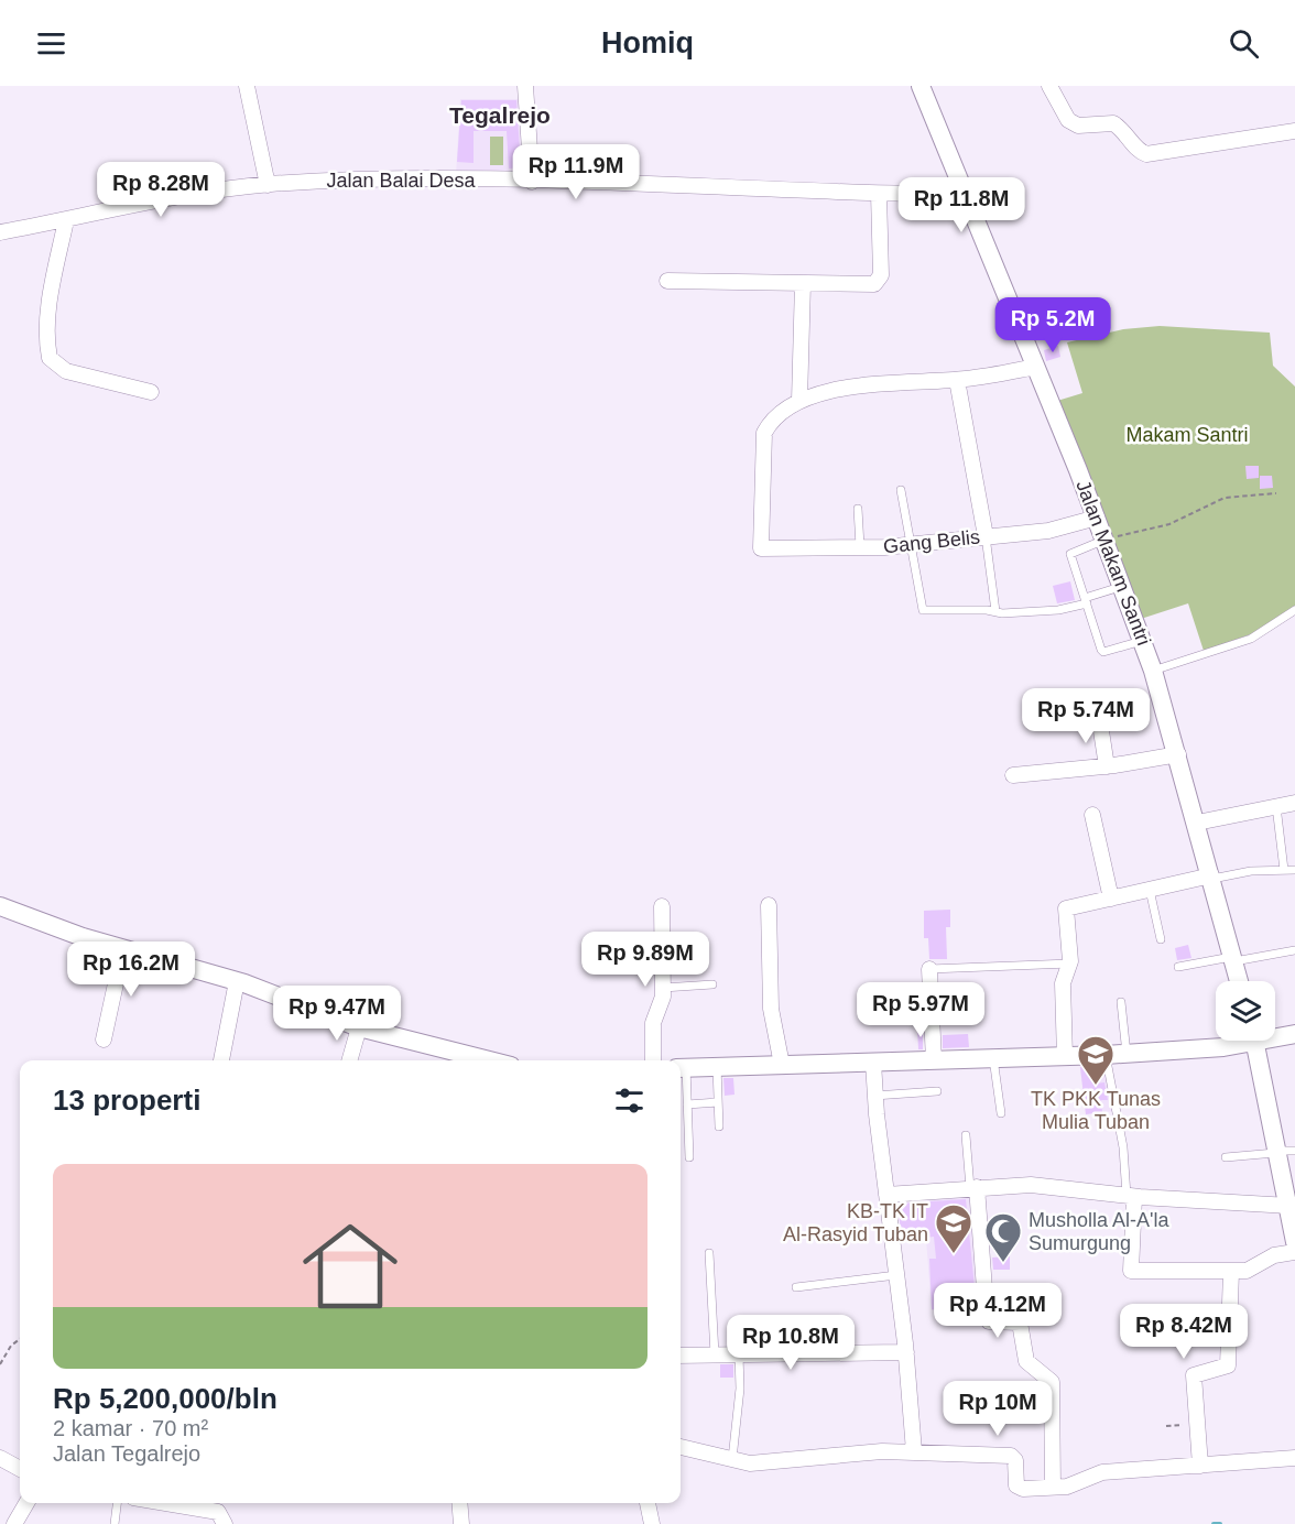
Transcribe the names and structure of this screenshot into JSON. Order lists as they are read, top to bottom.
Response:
{
  "streets": {
    "street": ["Jalan Balai Desa", "Gang Belis", "Jalan Makam Santri"]
  },
  "crossings": [
    ["Jalan Balai Desa", "Jalan Makam Santri"],
    ["Gang Belis", "Jalan Makam Santri"]
  ],
  "districts": ["Tegalrejo"],
  "parks": ["Makam Santri"],
  "places": {
    "school or university": ["TK PKK Tunas Mulia Tuban", "KB-TK IT Al-Rasyid Tuban"],
    "mosque": ["Musholla Al-A'la Sumurgung"]
  },
  "page": {
    "header": "Homiq",
    "price": [
      "Rp 11.9M",
      "Rp 8.28M",
      "Rp 11.8M",
      "Rp 5.2M",
      "Rp 5.74M",
      "Rp 9.89M",
      "Rp 16.2M",
      "Rp 5.97M",
      "Rp 9.47M",
      "Rp 4.12M",
      "Rp 8.42M",
      "Rp 10.8M",
      "Rp 10M"
    ],
    "heading": "13 properti",
    "list": [
      {
        "name": "Rp 5,200,000/bln",
        "note": "2 kamar · 70 m² · Jalan Tegalrejo"
      }
    ]
  }
}
